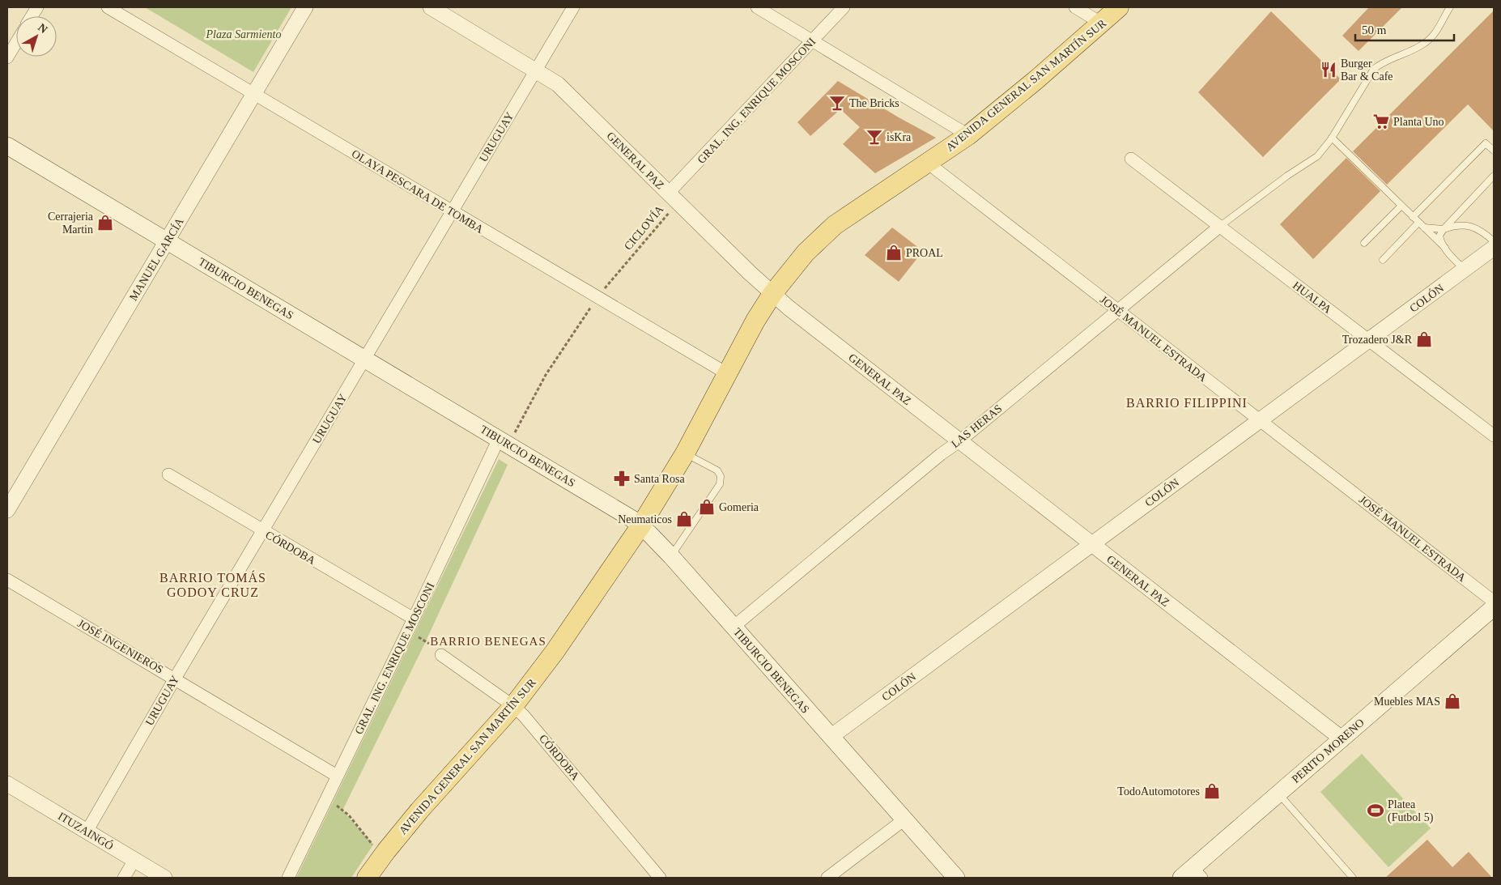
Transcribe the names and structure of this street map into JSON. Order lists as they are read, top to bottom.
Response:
{
  "streets": {
    "main road": ["AVENIDA GENERAL SAN MARTÍN SUR", "TIBURCIO BENEGAS", "PERITO MORENO"],
    "street": [
      "GRAL. ING. ENRIQUE MOSCONI",
      "URUGUAY",
      "GENERAL PAZ",
      "OLAYA PESCARA DE TOMBA",
      "MANUEL GARCÍA",
      "HUALPA",
      "COLÓN",
      "JOSÉ MANUEL ESTRADA",
      "LAS HERAS",
      "CÓRDOBA",
      "JOSÉ INGENIEROS",
      "ITUZAINGÓ"
    ],
    "path": ["CICLOVÍA"]
  },
  "crossings": [
    ["AVENIDA GENERAL SAN MARTÍN SUR", "GENERAL PAZ"],
    ["AVENIDA GENERAL SAN MARTÍN SUR", "OLAYA PESCARA DE TOMBA"],
    ["AVENIDA GENERAL SAN MARTÍN SUR", "TIBURCIO BENEGAS"],
    ["AVENIDA GENERAL SAN MARTÍN SUR", "JOSÉ MANUEL ESTRADA"],
    ["AVENIDA GENERAL SAN MARTÍN SUR", "CÓRDOBA"],
    ["GRAL. ING. ENRIQUE MOSCONI", "GENERAL PAZ"],
    ["GRAL. ING. ENRIQUE MOSCONI", "CICLOVÍA"],
    ["GRAL. ING. ENRIQUE MOSCONI", "TIBURCIO BENEGAS"],
    ["GRAL. ING. ENRIQUE MOSCONI", "CÓRDOBA"],
    ["GRAL. ING. ENRIQUE MOSCONI", "JOSÉ INGENIEROS"],
    ["URUGUAY", "GENERAL PAZ"],
    ["URUGUAY", "OLAYA PESCARA DE TOMBA"],
    ["URUGUAY", "TIBURCIO BENEGAS"],
    ["URUGUAY", "CÓRDOBA"],
    ["URUGUAY", "JOSÉ INGENIEROS"],
    ["URUGUAY", "ITUZAINGÓ"],
    ["GENERAL PAZ", "CICLOVÍA"],
    ["GENERAL PAZ", "COLÓN"],
    ["GENERAL PAZ", "LAS HERAS"],
    ["GENERAL PAZ", "PERITO MORENO"],
    ["OLAYA PESCARA DE TOMBA", "CICLOVÍA"],
    ["OLAYA PESCARA DE TOMBA", "MANUEL GARCÍA"],
    ["CICLOVÍA", "TIBURCIO BENEGAS"],
    ["MANUEL GARCÍA", "TIBURCIO BENEGAS"],
    ["TIBURCIO BENEGAS", "COLÓN"],
    ["TIBURCIO BENEGAS", "LAS HERAS"],
    ["HUALPA", "COLÓN"],
    ["HUALPA", "LAS HERAS"],
    ["COLÓN", "JOSÉ MANUEL ESTRADA"],
    ["JOSÉ MANUEL ESTRADA", "LAS HERAS"]
  ],
  "districts": ["BARRIO FILIPPINI", "BARRIO TOMÁS GODOY CRUZ", "BARRIO BENEGAS"],
  "parks": ["Plaza Sarmiento"],
  "places": {
    "restaurant": ["Burger Bar & Cafe"],
    "bar": ["The Bricks", "isKra"],
    "supermarket": ["Planta Uno"],
    "shop": [
      "Cerrajeria Martin",
      "PROAL",
      "Trozadero J&R",
      "Gomeria",
      "Neumaticos",
      "Muebles MAS",
      "TodoAutomotores"
    ],
    "pharmacy": ["Santa Rosa"],
    "sports": ["Platea (Futbol 5)"]
  },
  "scale_bar": "50 m",
  "north": "top right"
}
